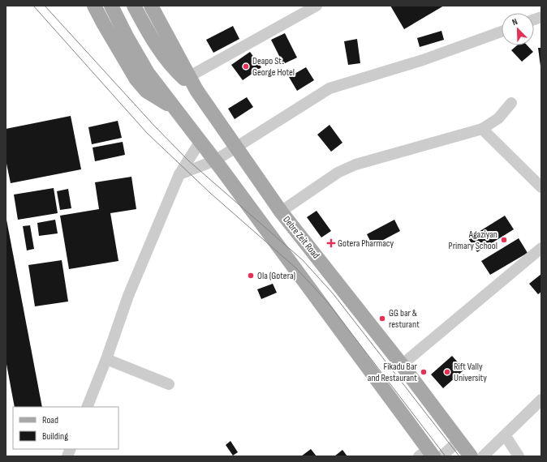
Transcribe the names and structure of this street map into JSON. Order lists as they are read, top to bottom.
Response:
{
  "streets": {
    "main road": ["Debre Zeit Road"]
  },
  "places": {
    "other": [
      "Deapo St. George Hotel",
      "Agaziyan Primary School",
      "Ola (Gotera)",
      "GG bar & resturant",
      "Fikadu Bar and Restaurant",
      "Rift Vally University"
    ],
    "health": ["Gotera Pharmacy"]
  },
  "legend": ["Road", "Building"],
  "north": "top left"
}
